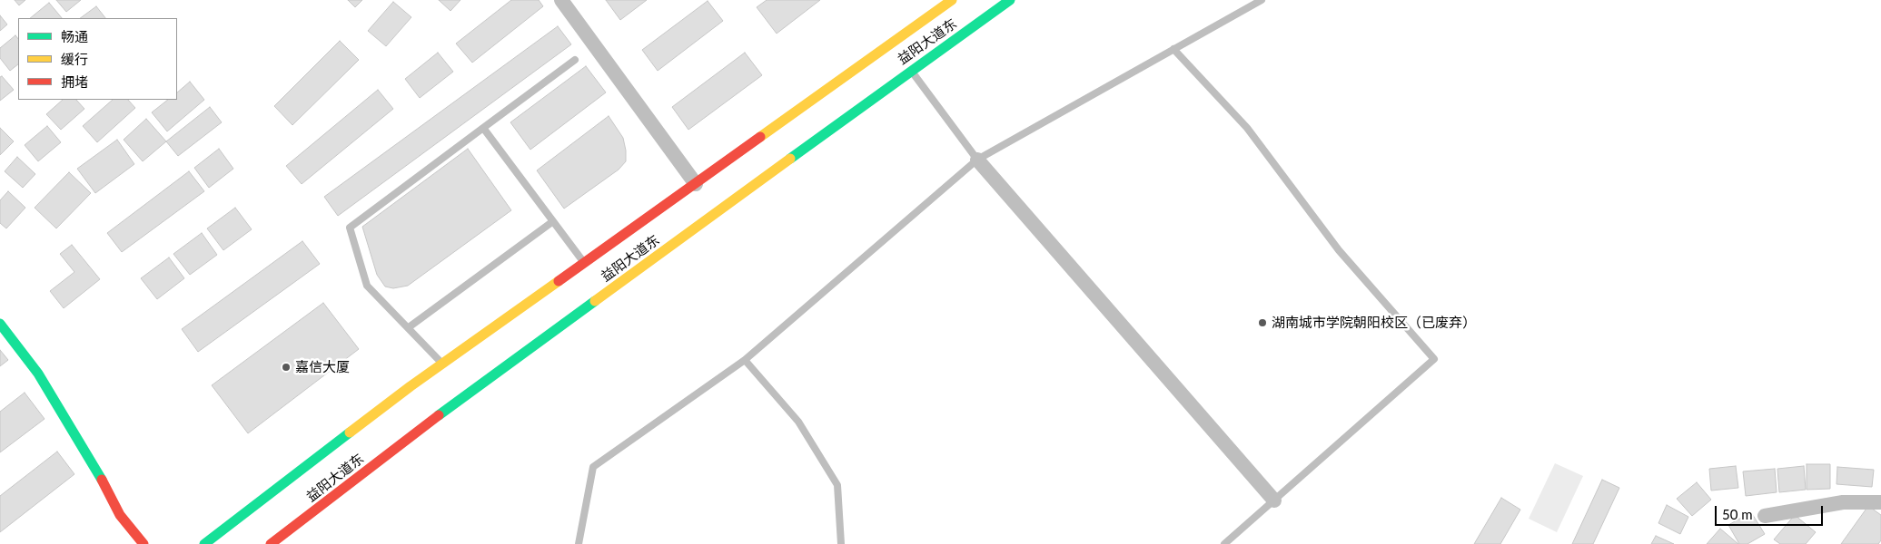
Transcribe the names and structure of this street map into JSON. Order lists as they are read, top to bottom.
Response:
{
  "streets": {
    "main road": ["益阳大道东"]
  },
  "places": ["湖南城市学院朝阳校区（已废弃）", "嘉信大厦"],
  "legend": ["畅通", "缓行", "拥堵"],
  "scale_bar": "50 m"
}
